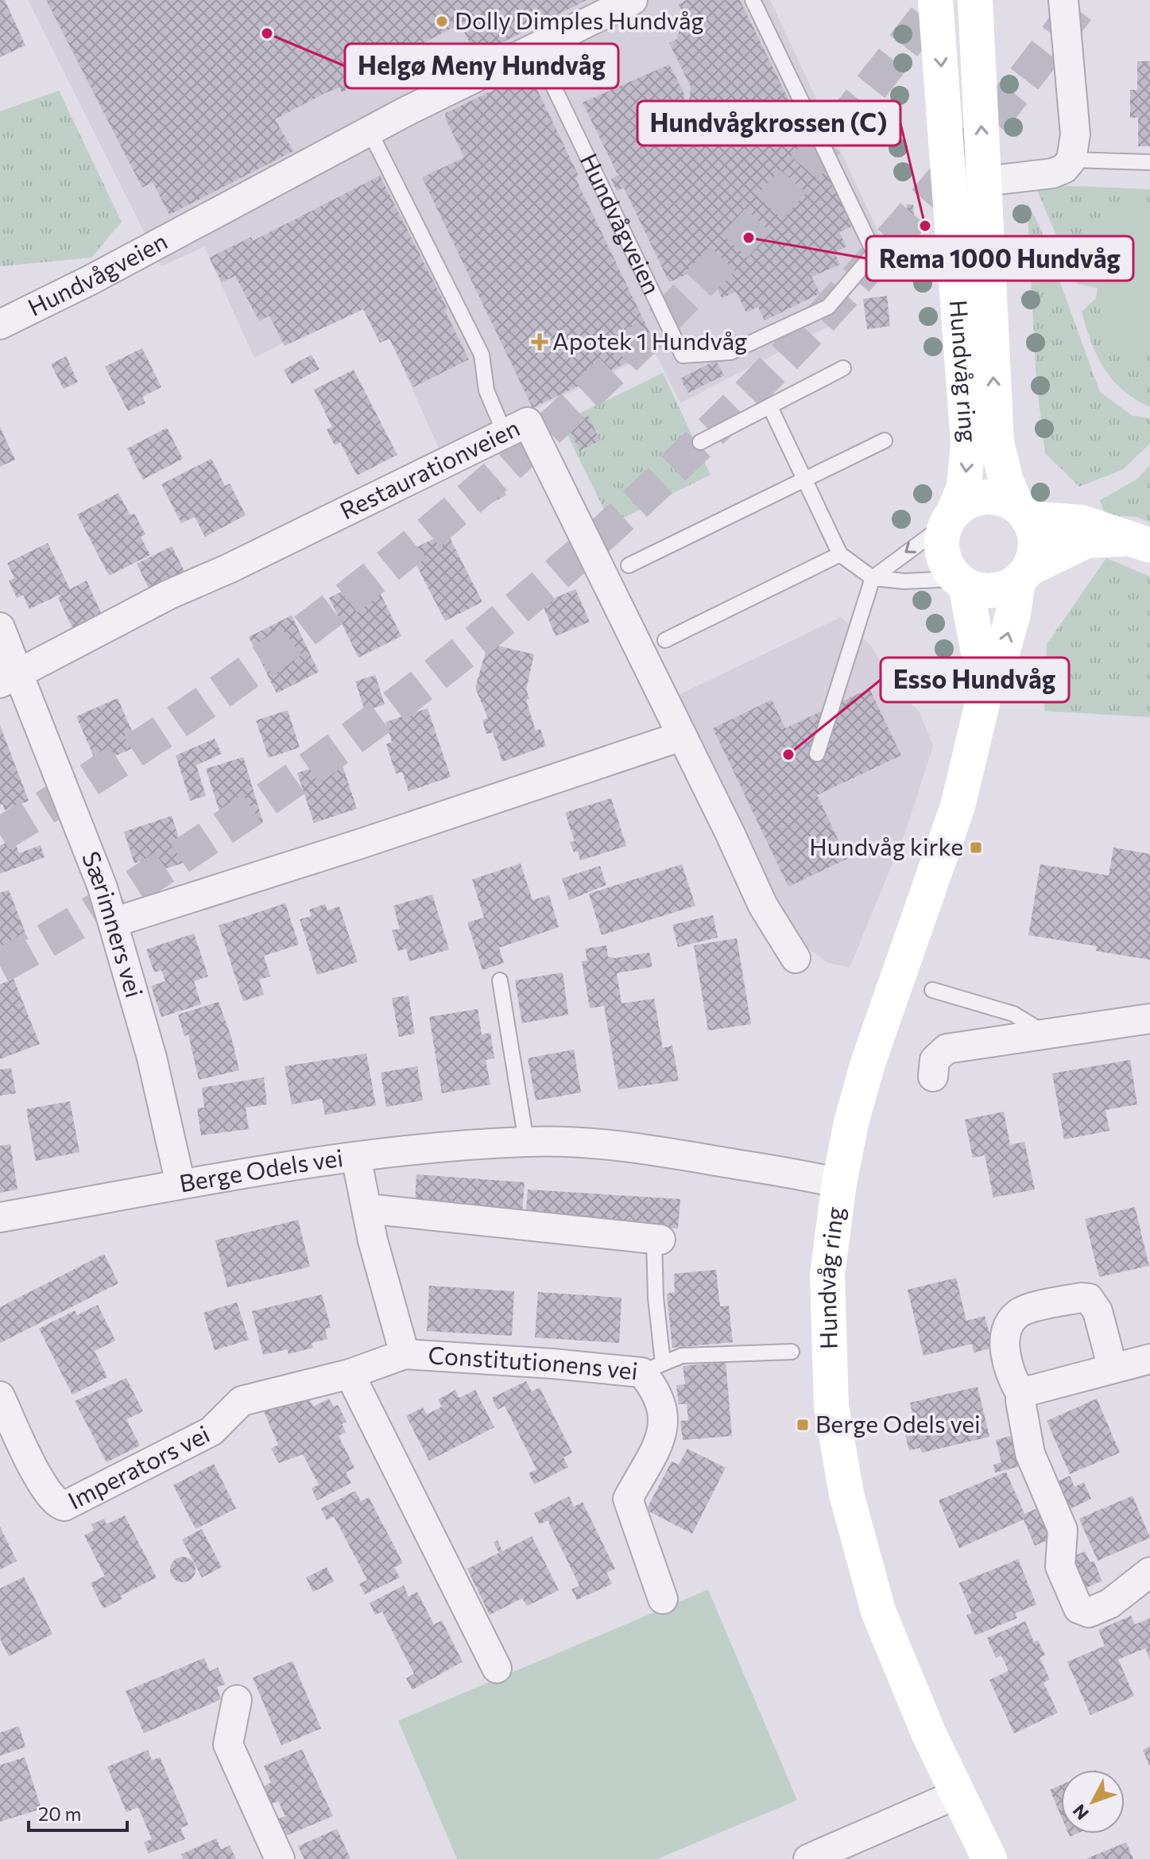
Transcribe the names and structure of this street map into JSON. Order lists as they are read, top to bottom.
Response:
{
  "streets": {
    "main road": ["Hundvåg ring"],
    "street": [
      "Hundvågveien",
      "Restaurationveien",
      "Særimners vei",
      "Berge Odels vei",
      "Constitutionens vei",
      "Imperators vei"
    ]
  },
  "crossings": [
    ["Hundvåg ring", "Berge Odels vei"],
    ["Restaurationveien", "Særimners vei"],
    ["Særimners vei", "Berge Odels vei"],
    ["Berge Odels vei", "Constitutionens vei"],
    ["Constitutionens vei", "Imperators vei"]
  ],
  "places": {
    "other": [
      "Dolly Dimples Hundvåg",
      "Helgø Meny Hundvåg",
      "Hundvågkrossen (C)",
      "Rema 1000 Hundvåg",
      "Esso Hundvåg"
    ],
    "health": ["Apotek 1 Hundvåg"],
    "transit": ["Hundvåg kirke", "Berge Odels vei"]
  },
  "scale_bar": "20 m",
  "north": "bottom left"
}
